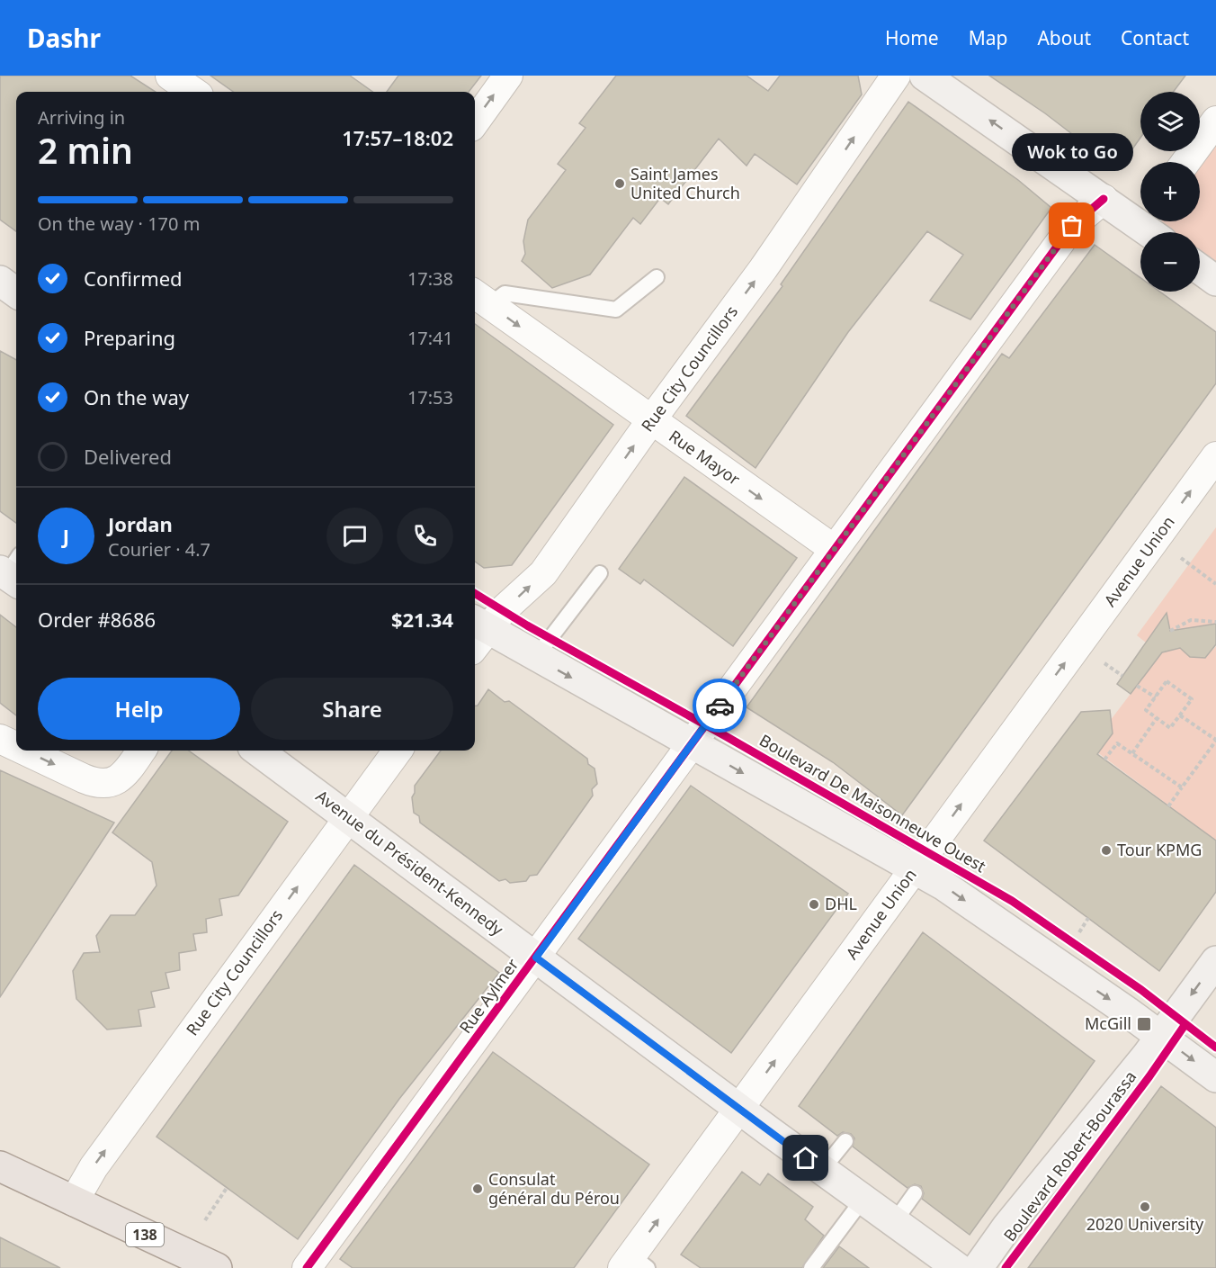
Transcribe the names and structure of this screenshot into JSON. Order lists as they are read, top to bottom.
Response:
{
  "streets": {
    "main road": ["138"],
    "street": [
      "Rue City Councillors",
      "Rue Mayor",
      "Avenue Union",
      "Avenue du Président-Kennedy",
      "Rue Aylmer",
      "Boulevard Robert-Bourassa"
    ],
    "cycle path": ["Boulevard De Maisonneuve Ouest"]
  },
  "crossings": [
    ["Rue City Councillors", "Rue Mayor"],
    ["Rue City Councillors", "Avenue du Président-Kennedy"],
    ["Rue City Councillors", "138"],
    ["Rue Mayor", "Rue Aylmer"],
    ["Avenue Union", "Avenue du Président-Kennedy"],
    ["Avenue du Président-Kennedy", "Rue Aylmer"]
  ],
  "one_way": ["Rue City Councillors", "Rue Mayor", "Avenue Union"],
  "places": {
    "other": [
      "Saint James United Church",
      "Wok to Go",
      "Tour KPMG",
      "DHL",
      "Consulat général du Pérou",
      "2020 University"
    ],
    "transit": ["McGill"]
  },
  "page": {
    "header": "Dashr",
    "nav": [
      "Home",
      "Map",
      "About",
      "Contact"
    ],
    "map_buttons": ["+", "−"],
    "heading": ["2 min", "Arriving in", "17:57–18:02"],
    "panel": [
      "Jordan",
      "Courier · 4.7",
      "Order #8686",
      "$21.34"
    ],
    "bubble": "Wok to Go",
    "bar": "On the way · 170 m",
    "list": [
      ["Confirmed", "17:38"],
      ["Preparing", "17:41"],
      ["On the way", "17:53"],
      "Delivered"
    ],
    "round": "J",
    "buttons": ["Help", "Share"]
  }
}
